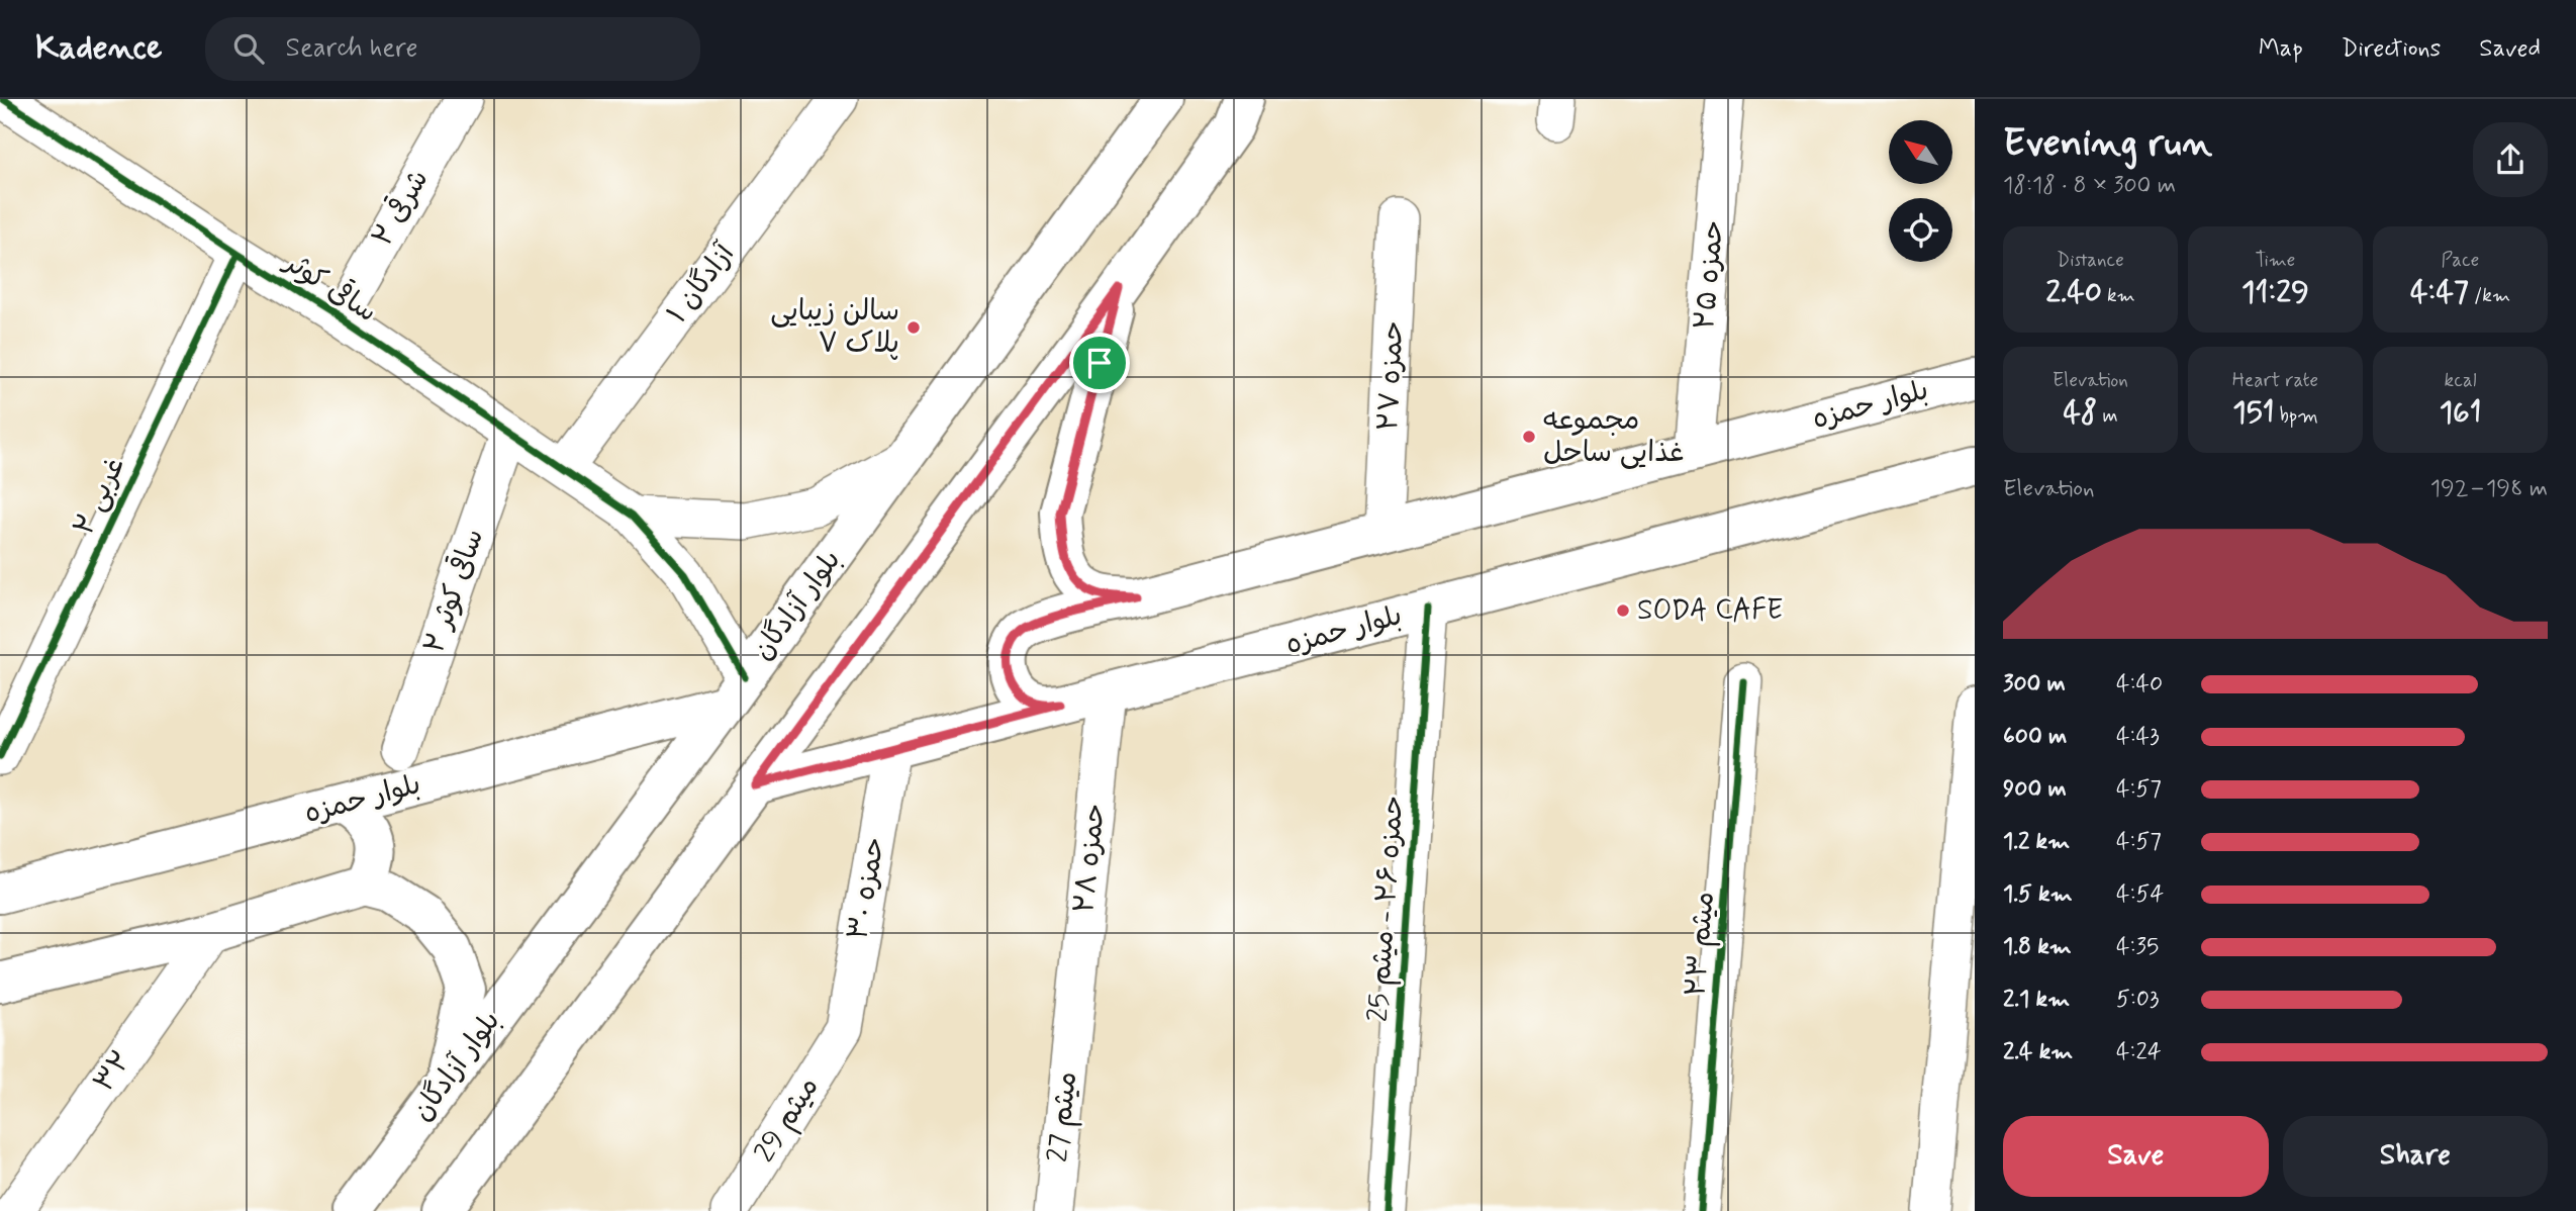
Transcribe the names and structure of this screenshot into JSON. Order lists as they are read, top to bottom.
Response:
{
  "streets": {
    "main road": ["بلوار حمزه", "بلوار آزادگان"],
    "street": [
      "۲ شرقی",
      "حمزه ۲۵",
      "آزادگان ۱",
      "ساقی کوثر",
      "حمزه ۲۷",
      "۲ غربی",
      "ساقی کوثر ۲",
      "حمزه ۲۸",
      "حمزه ۳۰",
      "حمزه ۲۶ - میثم 25",
      "میثم ۲۳",
      "۳۲",
      "میثم 27",
      "میثم 29"
    ]
  },
  "crossings": [
    ["۲ شرقی", "ساقی کوثر"],
    ["حمزه ۲۵", "بلوار حمزه"],
    ["آزادگان ۱", "ساقی کوثر"],
    ["ساقی کوثر", "بلوار حمزه"],
    ["ساقی کوثر", "۲ غربی"],
    ["ساقی کوثر", "ساقی کوثر ۲"],
    ["ساقی کوثر", "بلوار آزادگان"],
    ["حمزه ۲۷", "بلوار حمزه"],
    ["بلوار حمزه", "بلوار آزادگان"],
    ["بلوار حمزه", "حمزه ۲۸"],
    ["بلوار حمزه", "حمزه ۳۰"],
    ["بلوار حمزه", "حمزه ۲۶ - میثم 25"],
    ["حمزه ۲۸", "میثم 27"],
    ["حمزه ۳۰", "میثم 29"]
  ],
  "places": ["سالن زیبایی پلاک ۷", "مجموعه غذایی ساحل", "SODA CAFE"],
  "north": "top left",
  "page": {
    "header": "Kadence",
    "search": "Search here",
    "nav": ["Map", "Directions", "Saved"],
    "heading": ["Evening run", "18:18 · 8 × 300 m"],
    "stats": [
      ["Distance", "2.40 km"],
      ["Time", "11:29"],
      ["Pace", "4:47 /km"],
      ["Elevation", "48 m"],
      ["Heart rate", "151 bpm"],
      ["kcal", "161"]
    ],
    "chart": ["Elevation", "192–198 m"],
    "list": [
      {
        "name": "300 m",
        "note": "4:40"
      },
      {
        "name": "600 m",
        "note": "4:43"
      },
      {
        "name": "900 m",
        "note": "4:57"
      },
      {
        "name": "1.2 km",
        "note": "4:57"
      },
      {
        "name": "1.5 km",
        "note": "4:54"
      },
      {
        "name": "1.8 km",
        "note": "4:35"
      },
      {
        "name": "2.1 km",
        "note": "5:03"
      },
      {
        "name": "2.4 km",
        "note": "4:24"
      }
    ],
    "buttons": ["Save", "Share"]
  }
}
